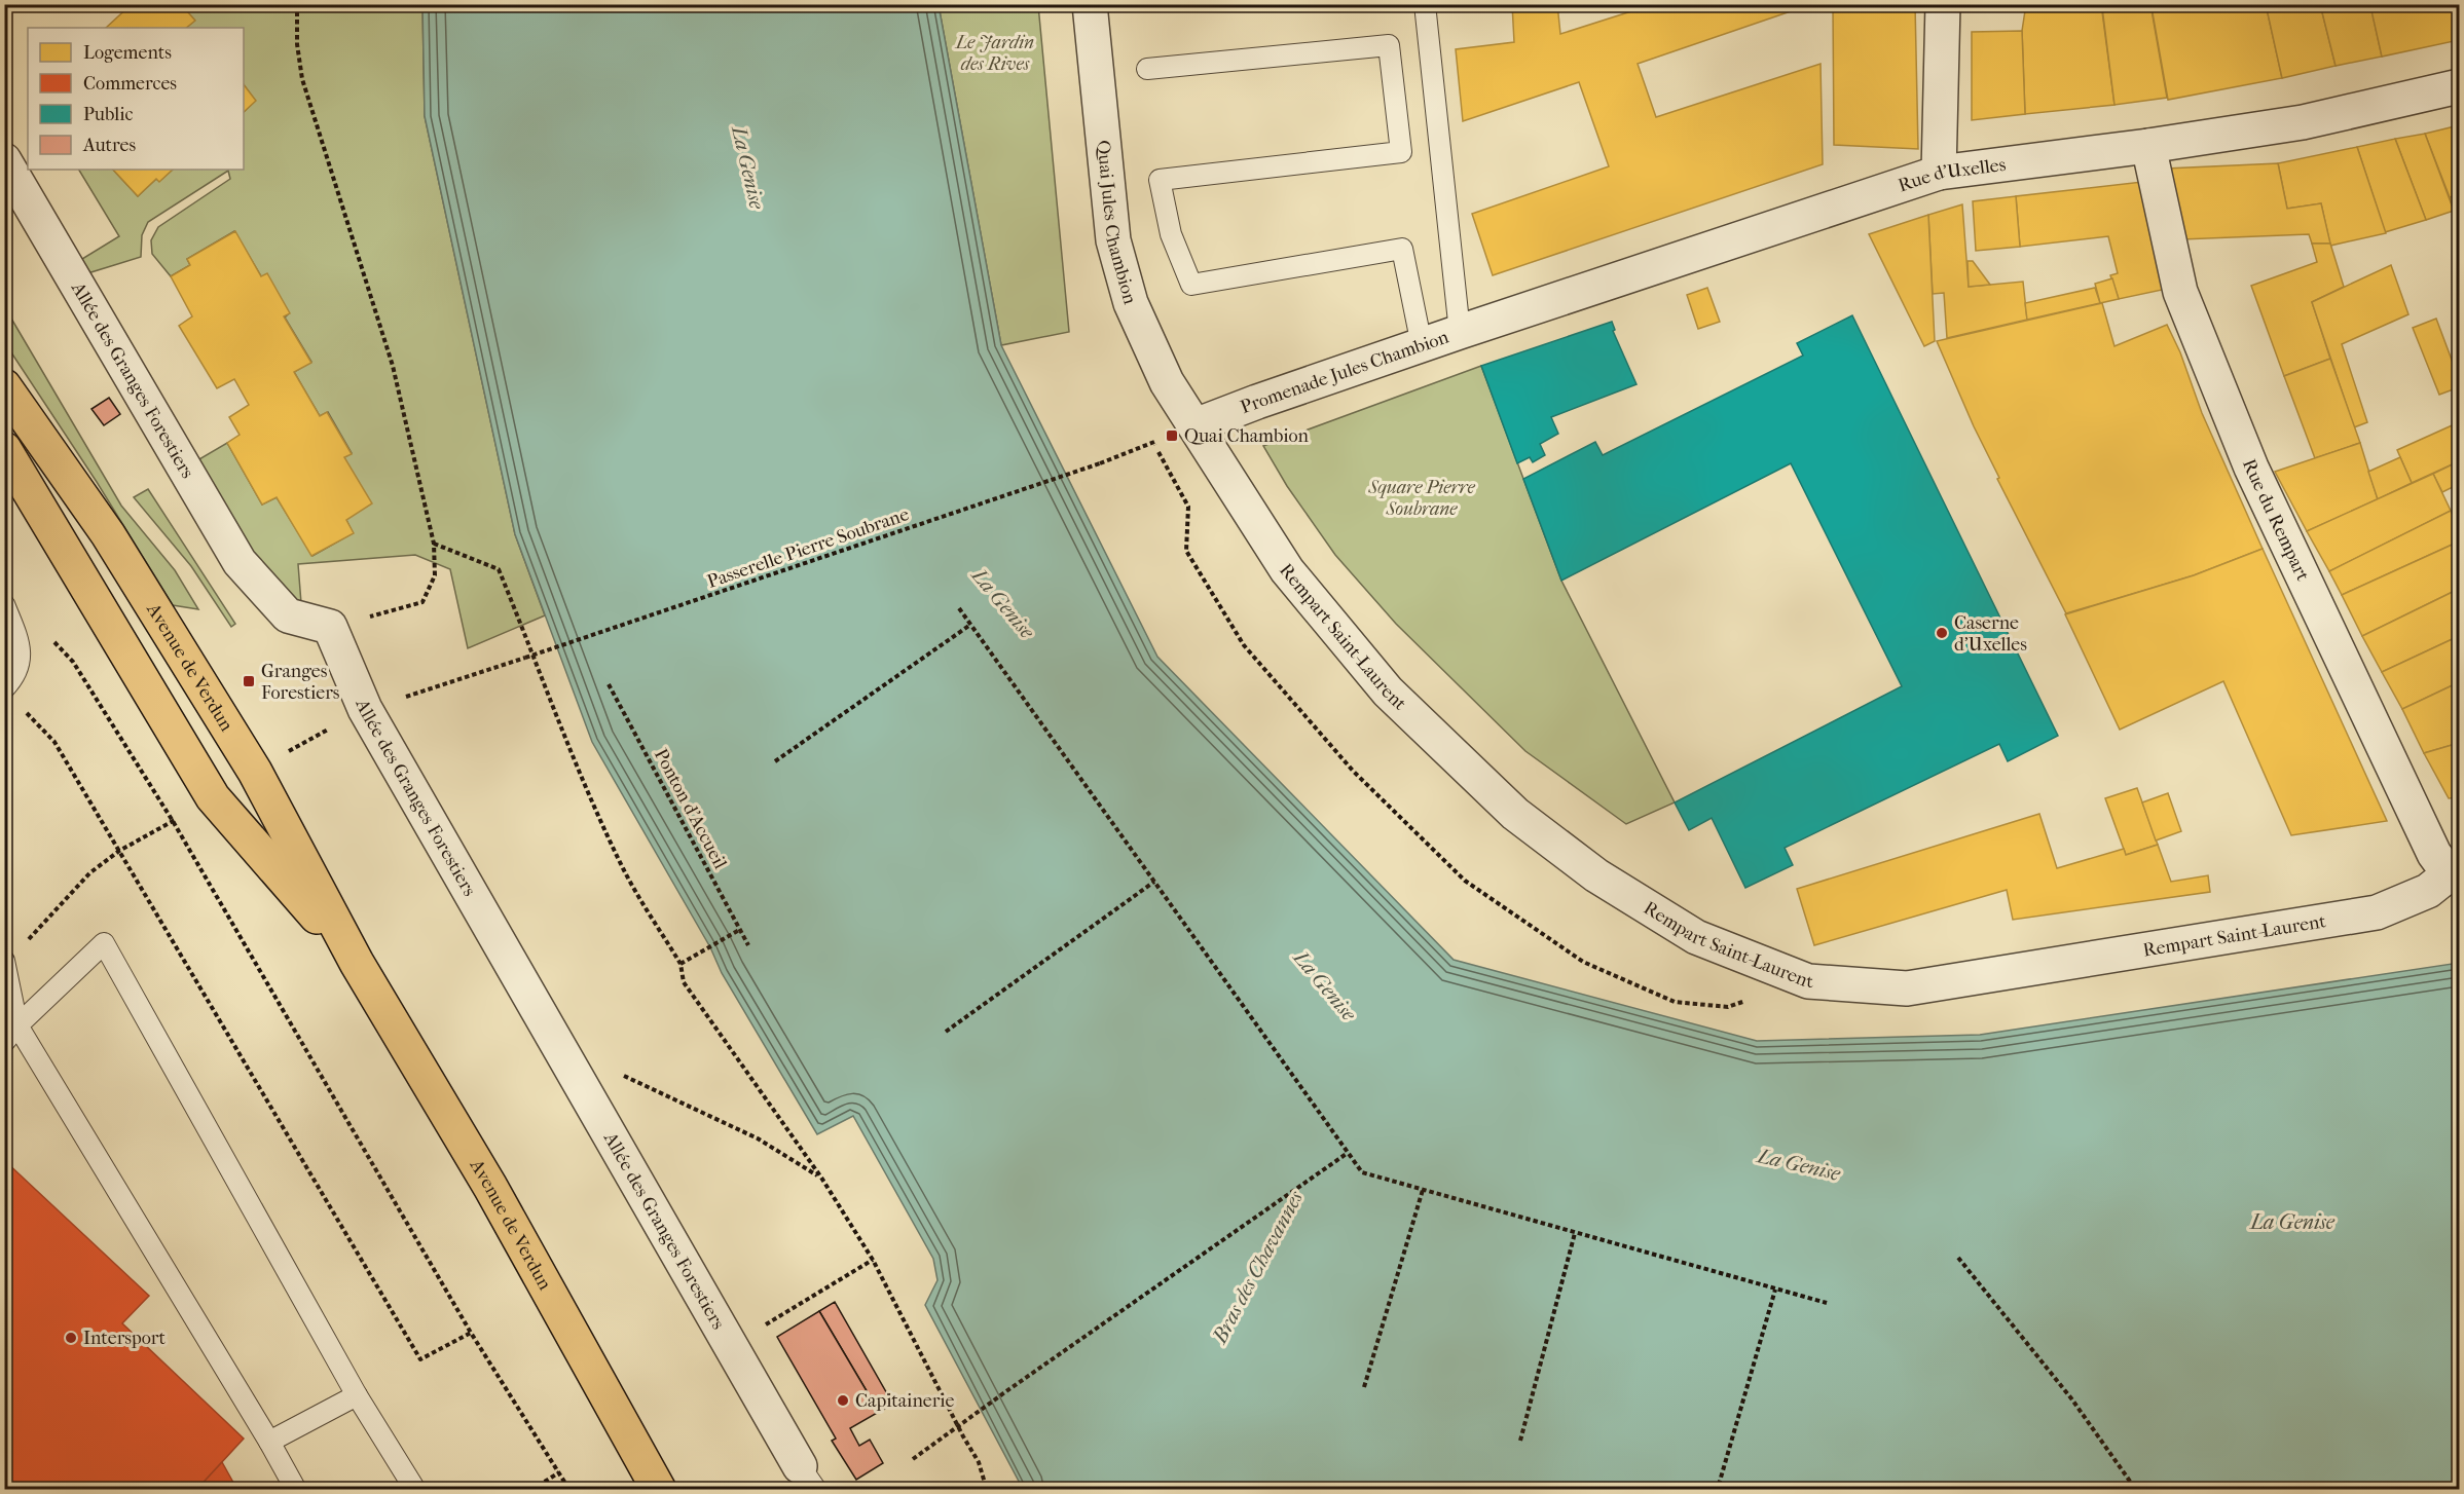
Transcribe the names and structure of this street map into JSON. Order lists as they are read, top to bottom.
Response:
{
  "streets": {
    "main road": ["Avenue de Verdun"],
    "street": [
      "Rue d'Uxelles",
      "Quai Jules Chambion",
      "Promenade Jules Chambion",
      "Allée des Granges Forestiers",
      "Rue du Rempart",
      "Rempart Saint-Laurent"
    ],
    "path": ["Passerelle Pierre Soubrane", "Ponton d'Accueil"]
  },
  "crossings": [
    ["Rue d'Uxelles", "Promenade Jules Chambion"],
    ["Rue d'Uxelles", "Rue du Rempart"],
    ["Quai Jules Chambion", "Promenade Jules Chambion"],
    ["Quai Jules Chambion", "Rempart Saint-Laurent"],
    ["Promenade Jules Chambion", "Rempart Saint-Laurent"],
    ["Rue du Rempart", "Rempart Saint-Laurent"],
    ["Passerelle Pierre Soubrane", "Rempart Saint-Laurent"]
  ],
  "water": ["La Genise", "Bras des Chavannes"],
  "parks": ["Le Jardin des Rives", "Square Pierre Soubrane"],
  "places": {
    "transit": ["Quai Chambion", "Granges Forestiers"],
    "other": ["Caserne d'Uxelles", "Intersport", "Capitainerie"]
  },
  "legend": [
    "Logements",
    "Commerces",
    "Public",
    "Autres"
  ]
}
